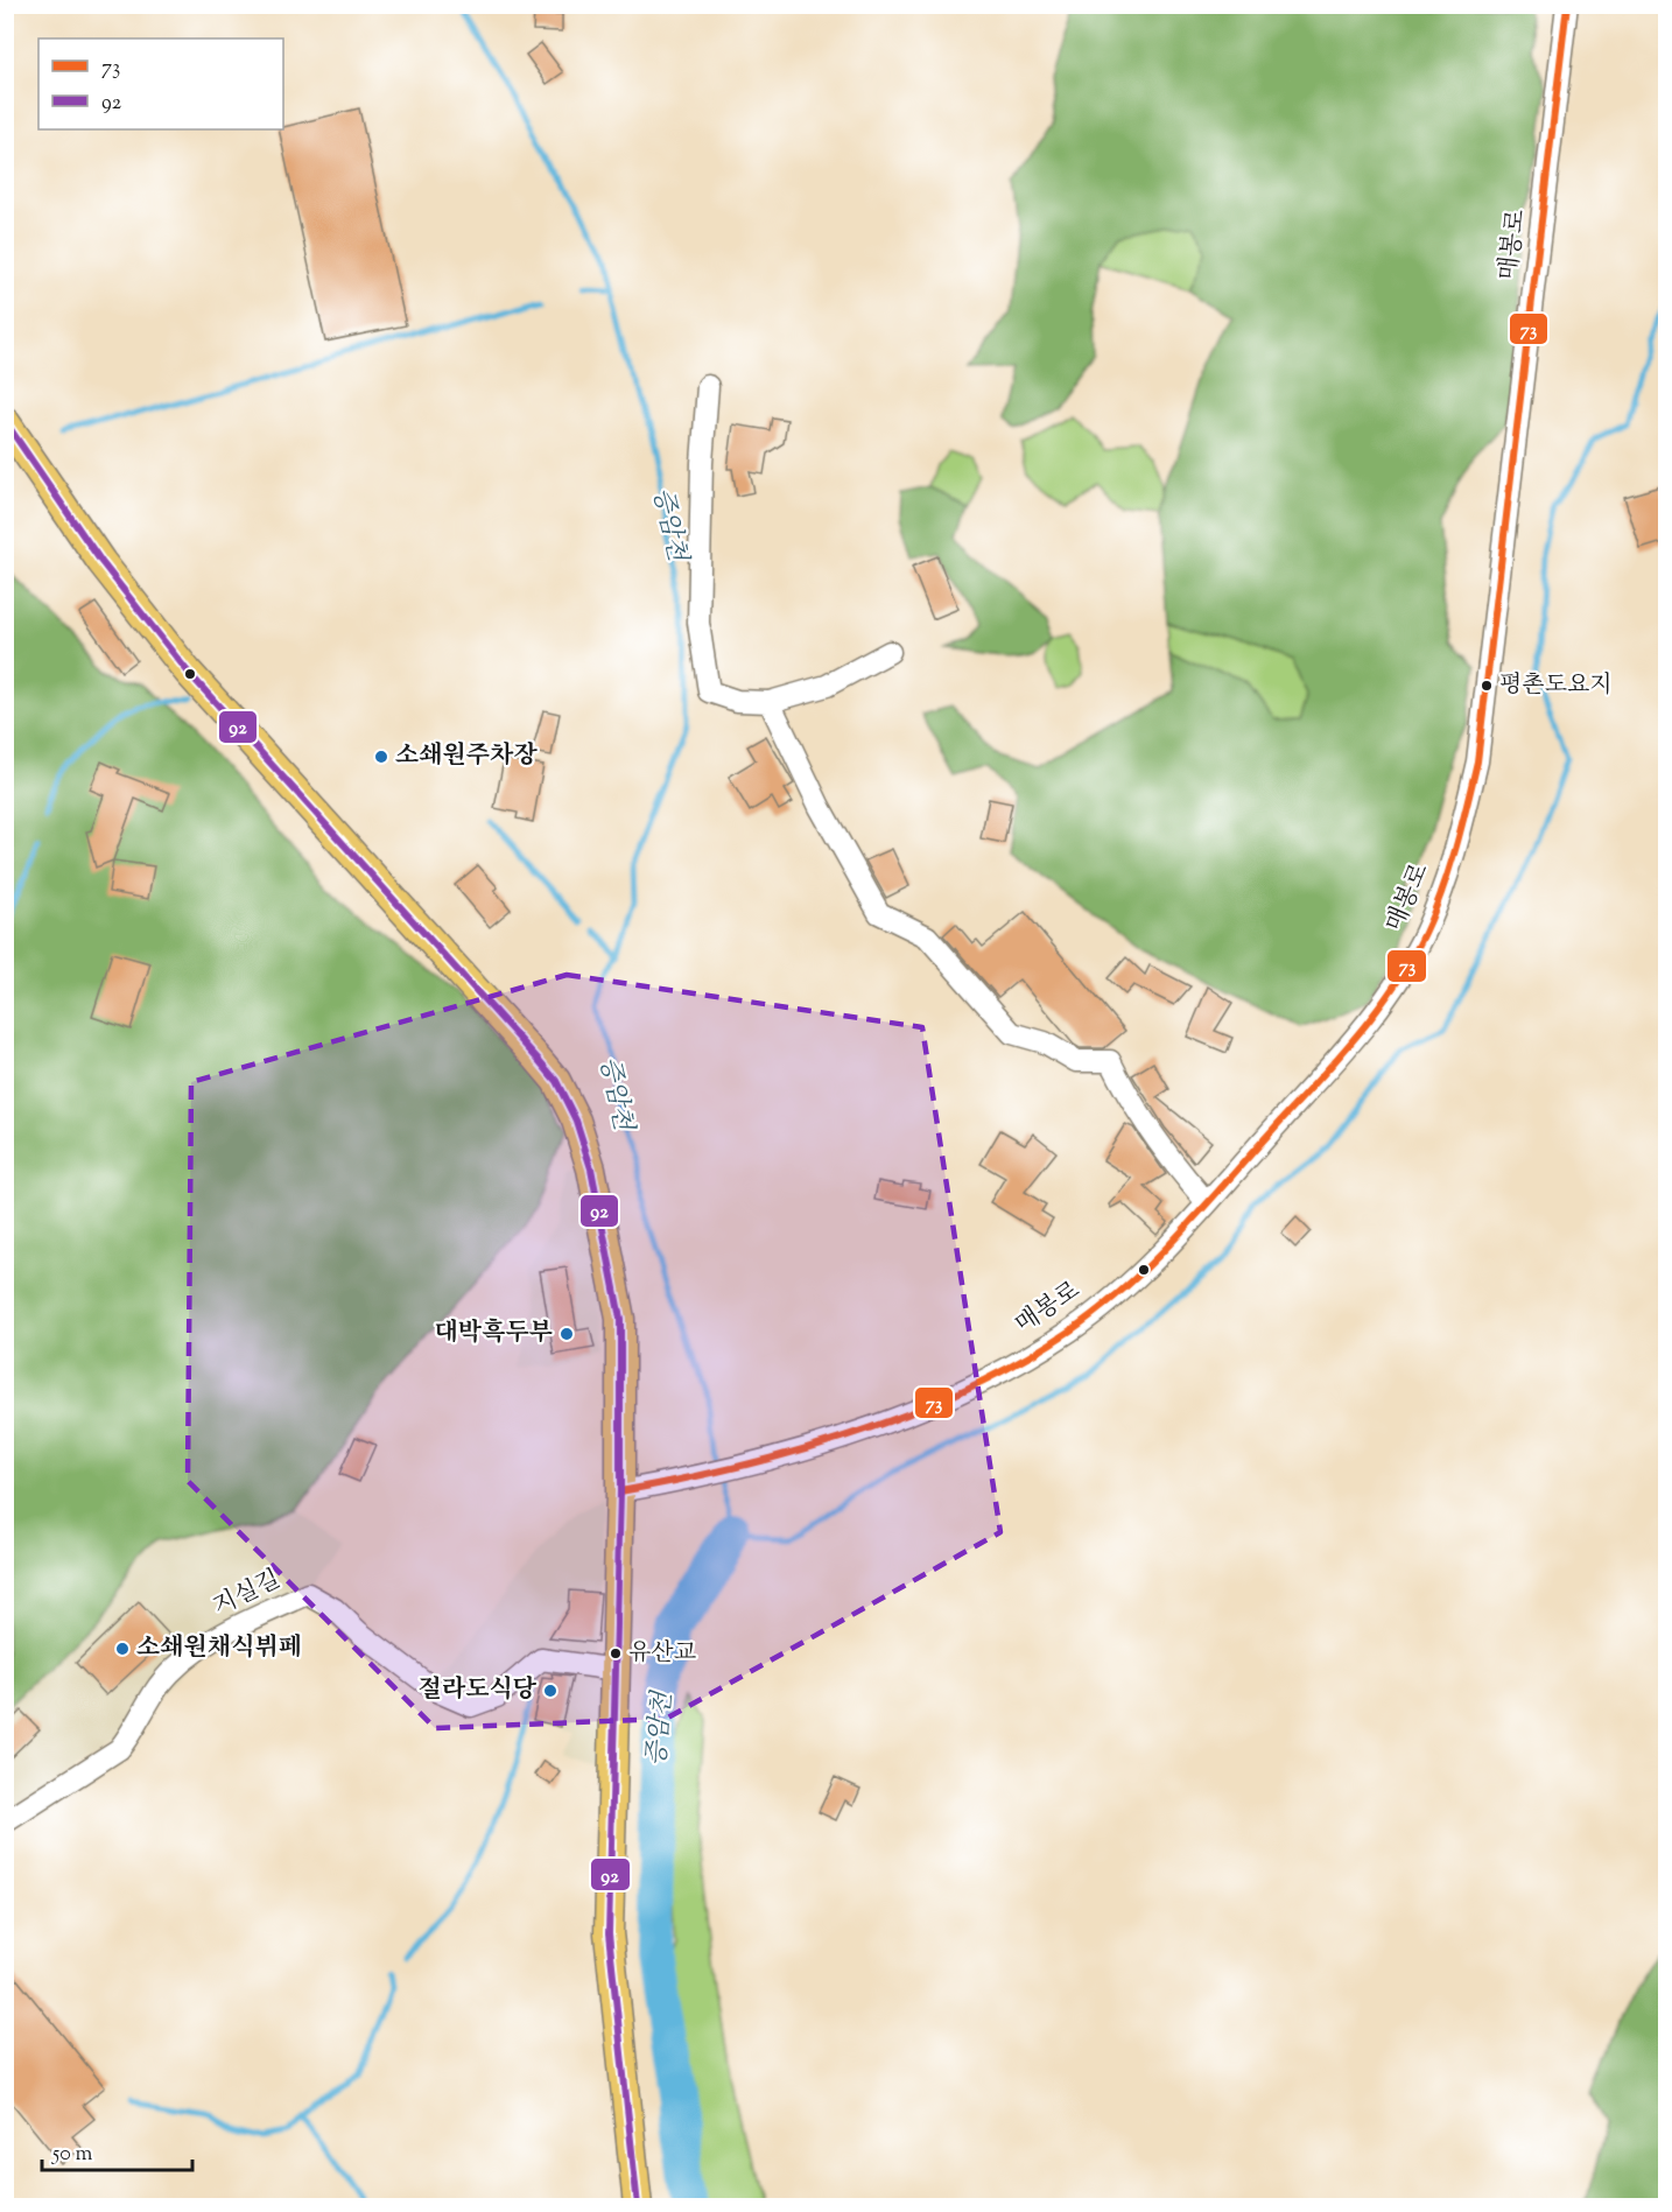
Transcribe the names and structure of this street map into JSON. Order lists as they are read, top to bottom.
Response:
{
  "streets": {
    "street": ["매봉로", "지실길"]
  },
  "water": ["증암천"],
  "places": [
    "평촌도요지",
    "소쇄원주차장",
    "대박흑두부",
    "소쇄원채식뷔페",
    "유산교",
    "절라도식당"
  ],
  "lines": ["transit line 73", "transit line 92"],
  "legend": ["73", "92"],
  "scale_bar": "50 m"
}
